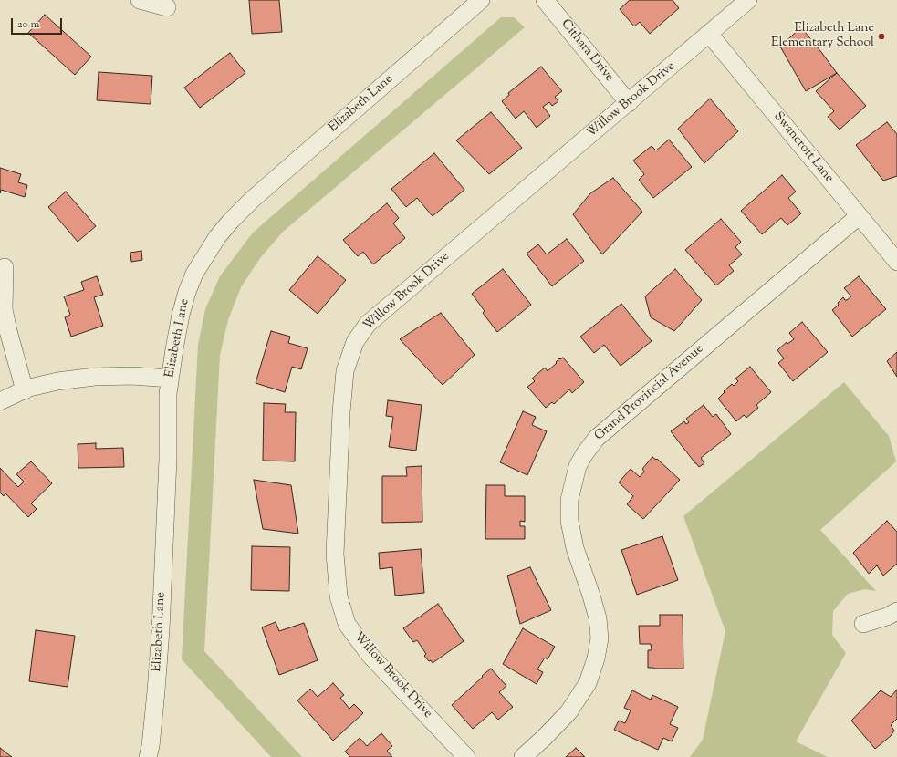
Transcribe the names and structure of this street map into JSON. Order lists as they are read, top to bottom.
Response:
{
  "streets": {
    "street": [
      "Cithara Drive",
      "Willow Brook Drive",
      "Elizabeth Lane",
      "Swancroft Lane",
      "Grand Provincial Avenue"
    ]
  },
  "crossings": [
    ["Cithara Drive", "Willow Brook Drive"],
    ["Willow Brook Drive", "Swancroft Lane"],
    ["Swancroft Lane", "Grand Provincial Avenue"]
  ],
  "places": ["Elizabeth Lane Elementary School"],
  "scale_bar": "20 m"
}
